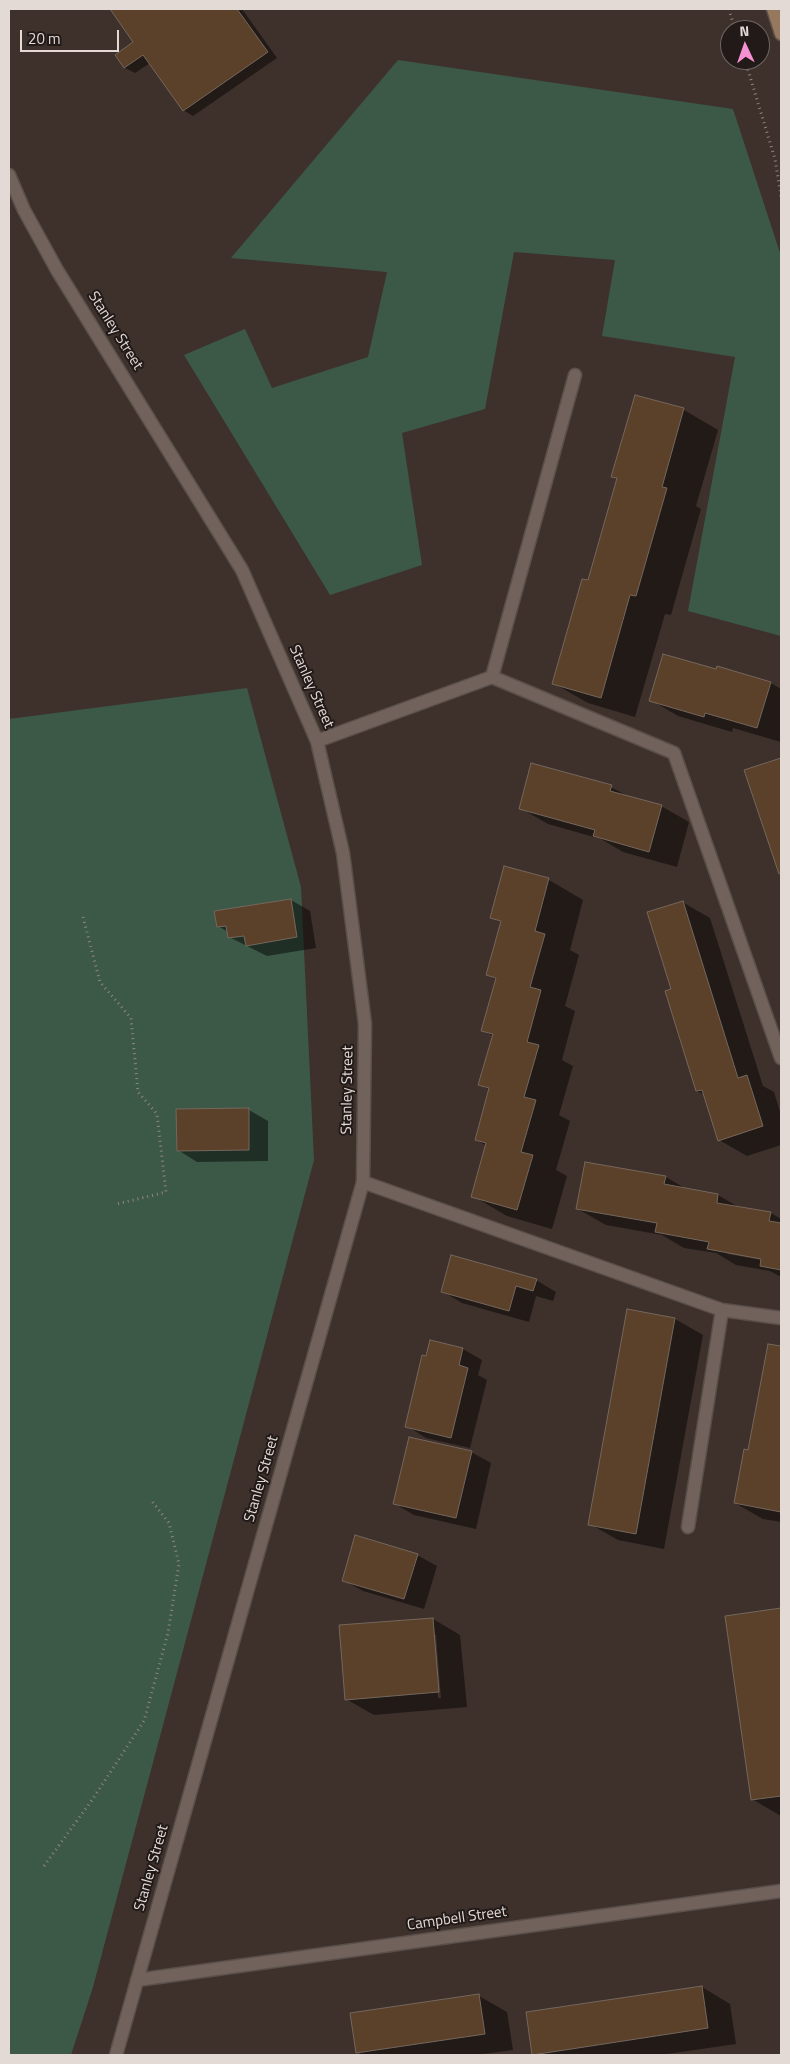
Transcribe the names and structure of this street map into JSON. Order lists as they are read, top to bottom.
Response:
{
  "streets": {
    "street": ["Stanley Street", "Campbell Street"]
  },
  "crossings": [
    ["Stanley Street", "Campbell Street"]
  ],
  "scale_bar": "20 m",
  "north": "top"
}
